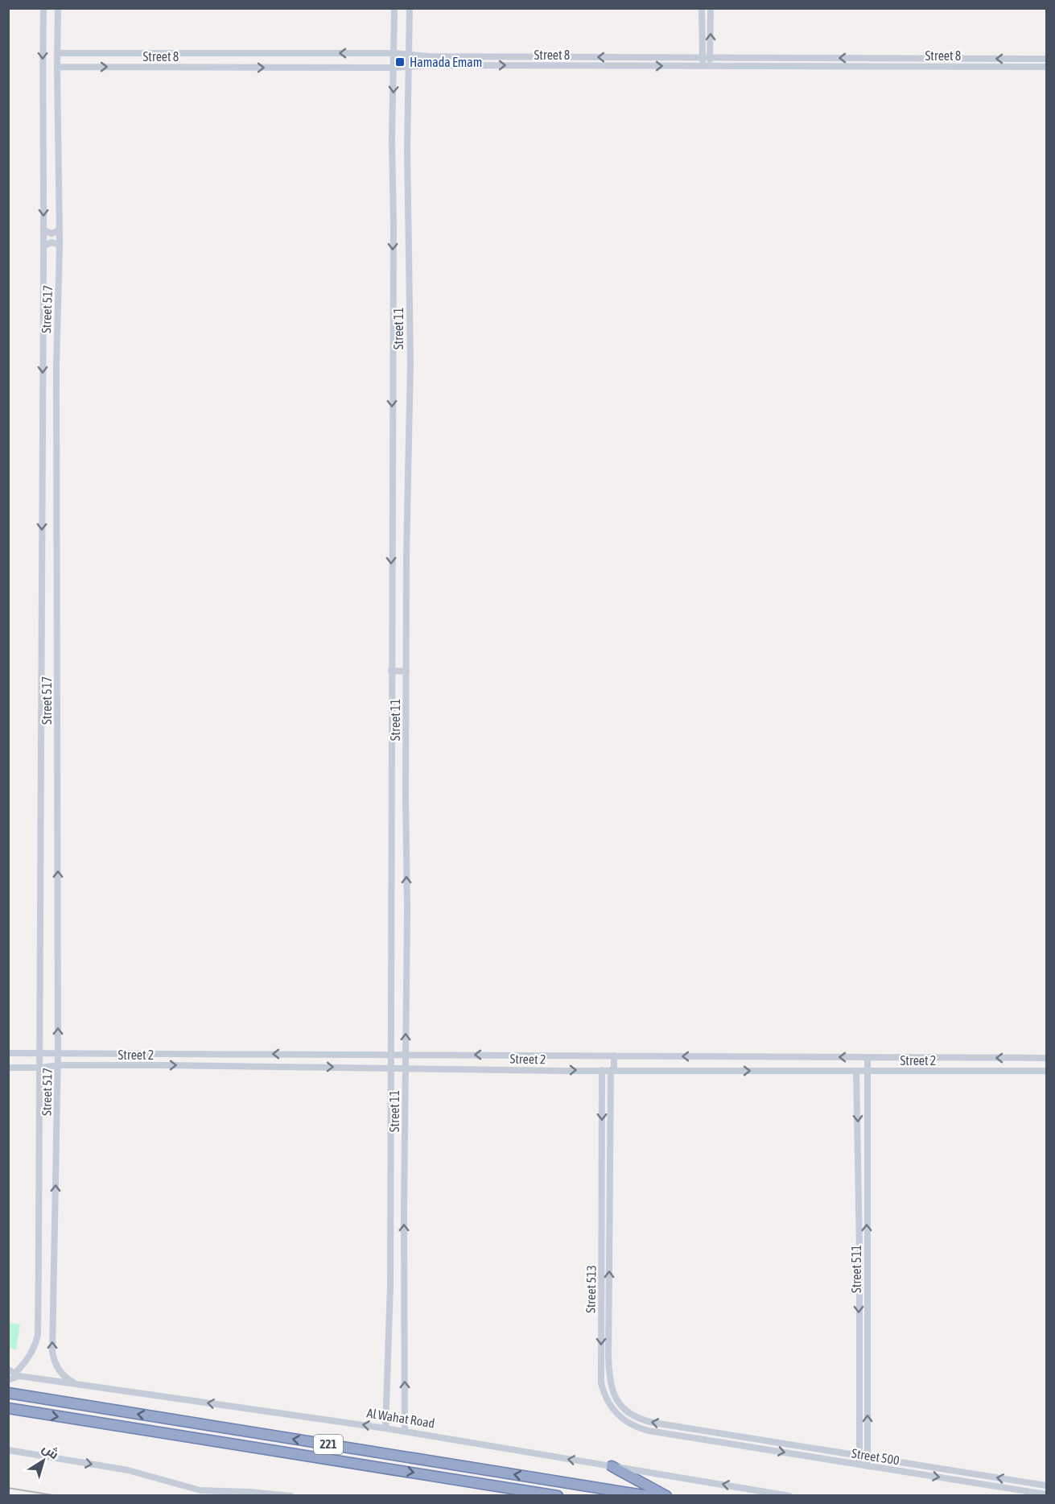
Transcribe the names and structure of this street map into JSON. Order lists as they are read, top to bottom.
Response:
{
  "streets": {
    "highway": ["221"],
    "street": [
      "Street 8",
      "Street 517",
      "Street 11",
      "Street 2",
      "Street 511",
      "Street 513",
      "Al Wahat Road",
      "Street 500"
    ]
  },
  "crossings": [
    ["Street 8", "Street 517"],
    ["Street 8", "Street 11"],
    ["Street 517", "Street 2"],
    ["Street 517", "Al Wahat Road"],
    ["Street 11", "Street 2"],
    ["Street 11", "Al Wahat Road"],
    ["Street 2", "Street 511"],
    ["Street 2", "Street 513"],
    ["Street 511", "Street 500"],
    ["Street 513", "Street 500"]
  ],
  "one_way": ["Al Wahat Road"],
  "places": {
    "transit": ["Hamada Emam"]
  },
  "north": "top right"
}
